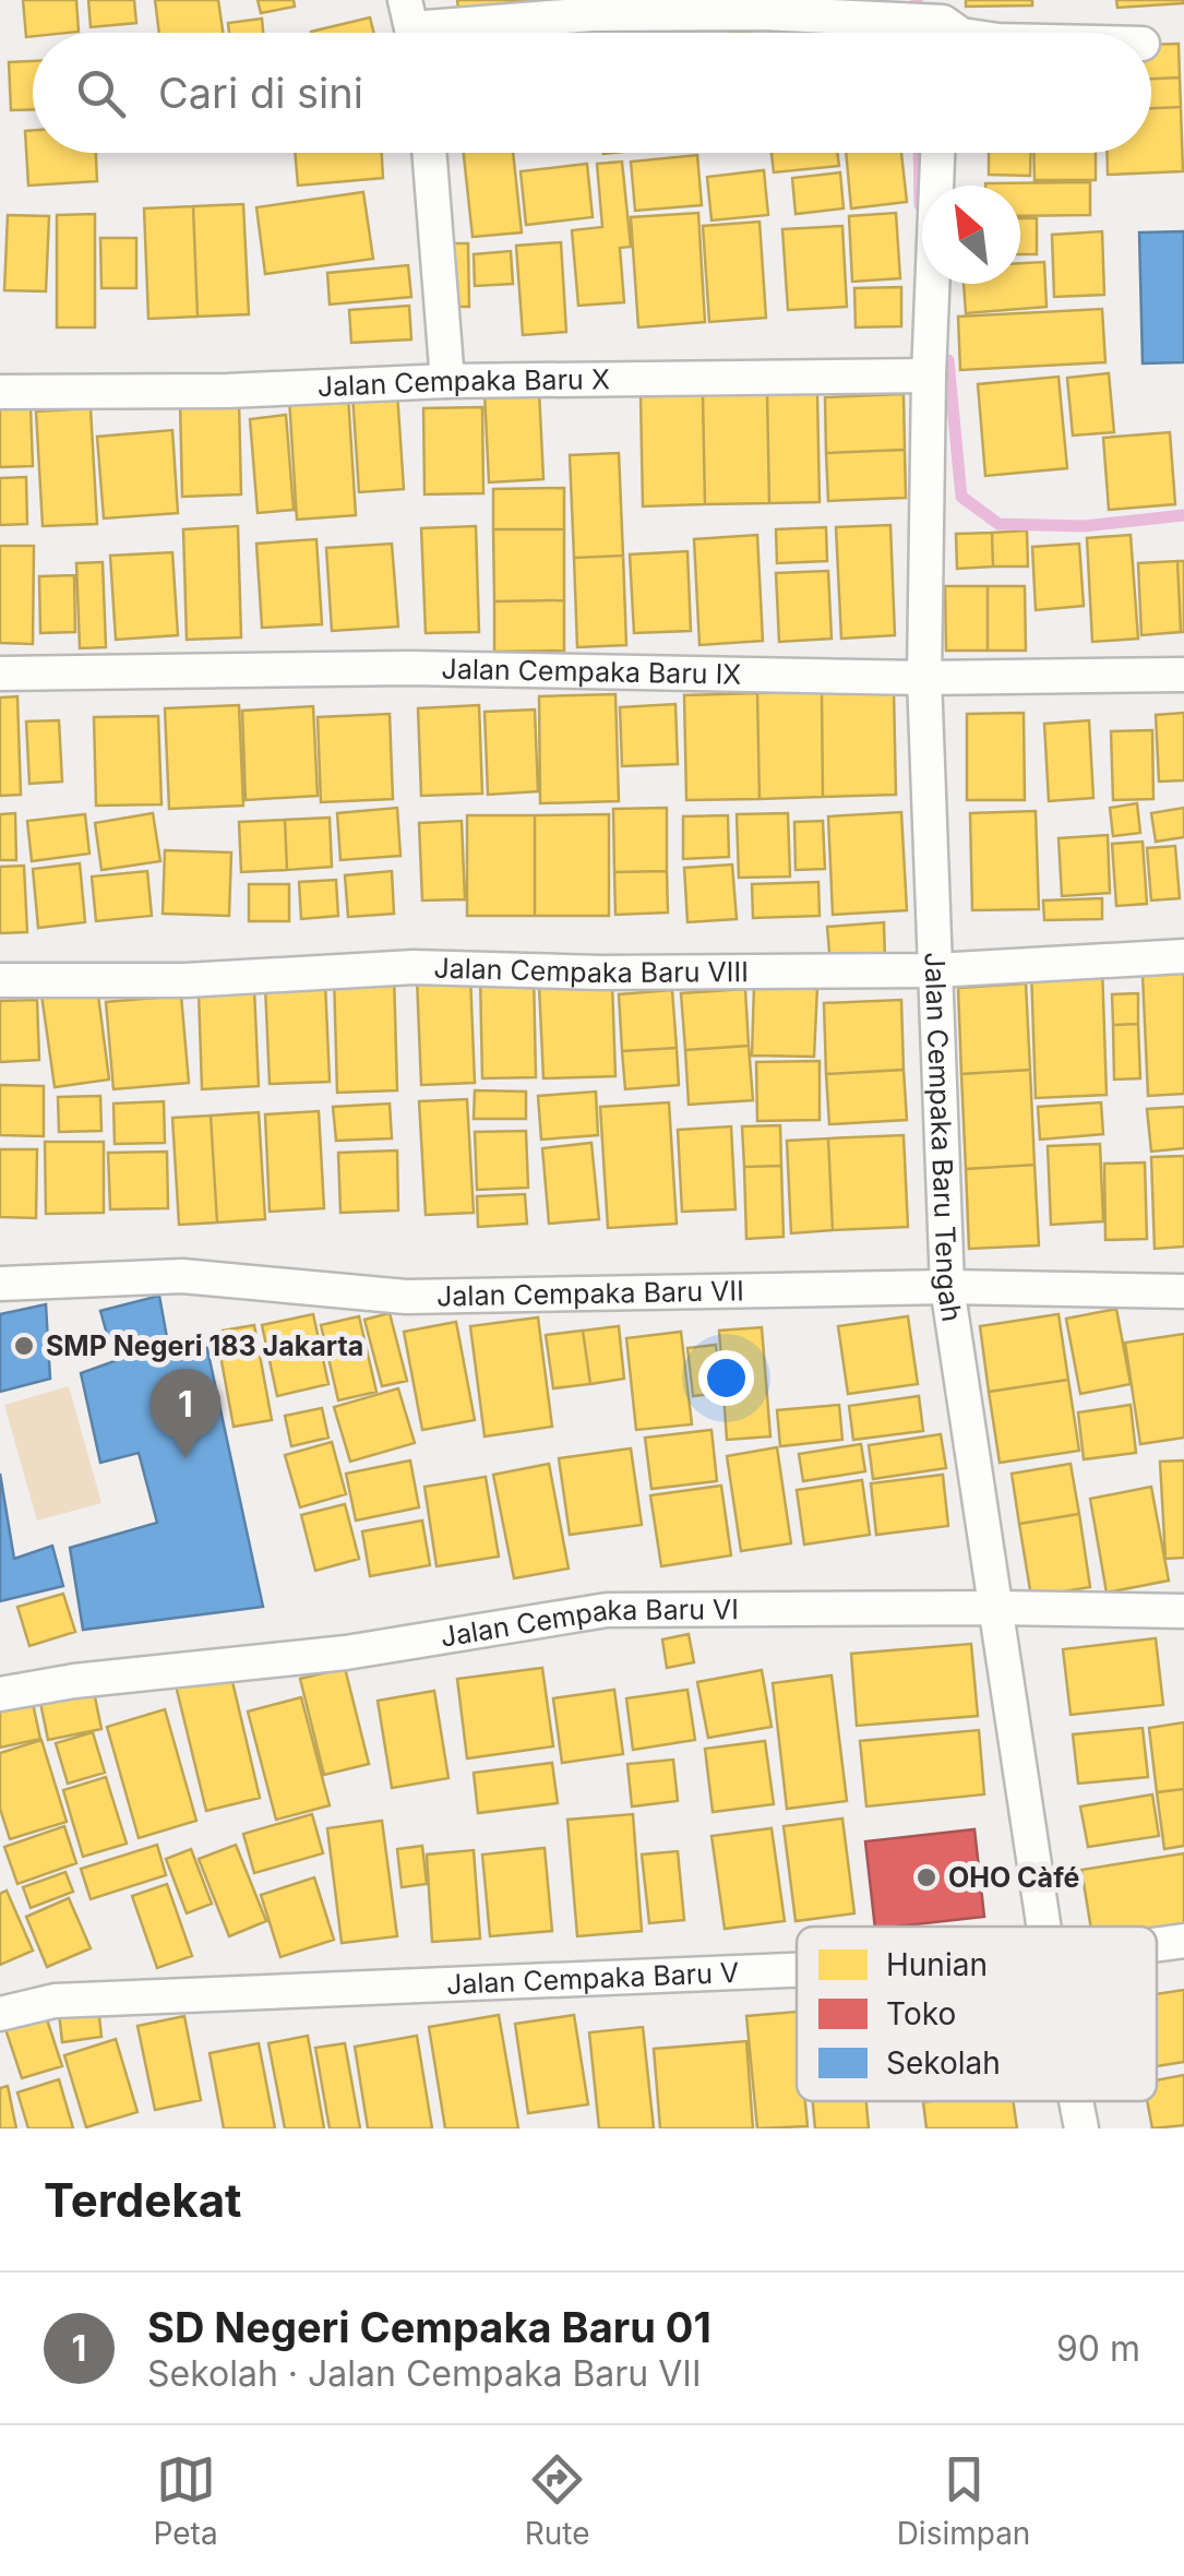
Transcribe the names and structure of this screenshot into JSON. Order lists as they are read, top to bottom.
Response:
{
  "streets": {
    "street": [
      "Jalan Cempaka Baru X",
      "Jalan Cempaka Baru IX",
      "Jalan Cempaka Baru VIII",
      "Jalan Cempaka Baru Tengah",
      "Jalan Cempaka Baru VII",
      "Jalan Cempaka Baru VI",
      "Jalan Cempaka Baru V"
    ]
  },
  "crossings": [
    ["Jalan Cempaka Baru X", "Jalan Cempaka Baru Tengah"],
    ["Jalan Cempaka Baru IX", "Jalan Cempaka Baru Tengah"],
    ["Jalan Cempaka Baru VIII", "Jalan Cempaka Baru Tengah"],
    ["Jalan Cempaka Baru Tengah", "Jalan Cempaka Baru VII"],
    ["Jalan Cempaka Baru Tengah", "Jalan Cempaka Baru VI"]
  ],
  "places": ["SMP Negeri 183 Jakarta", "OHO Càfé"],
  "legend": ["Hunian", "Toko", "Sekolah"],
  "north": "top left",
  "page": {
    "search": "Cari di sini",
    "pins": "1",
    "heading": "Terdekat",
    "list": [
      {
        "mark": "1",
        "name": "SD Negeri Cempaka Baru 01",
        "note": "Sekolah · Jalan Cempaka Baru VII",
        "value": "90 m"
      }
    ],
    "nav": ["Peta", "Rute", "Disimpan"]
  }
}
